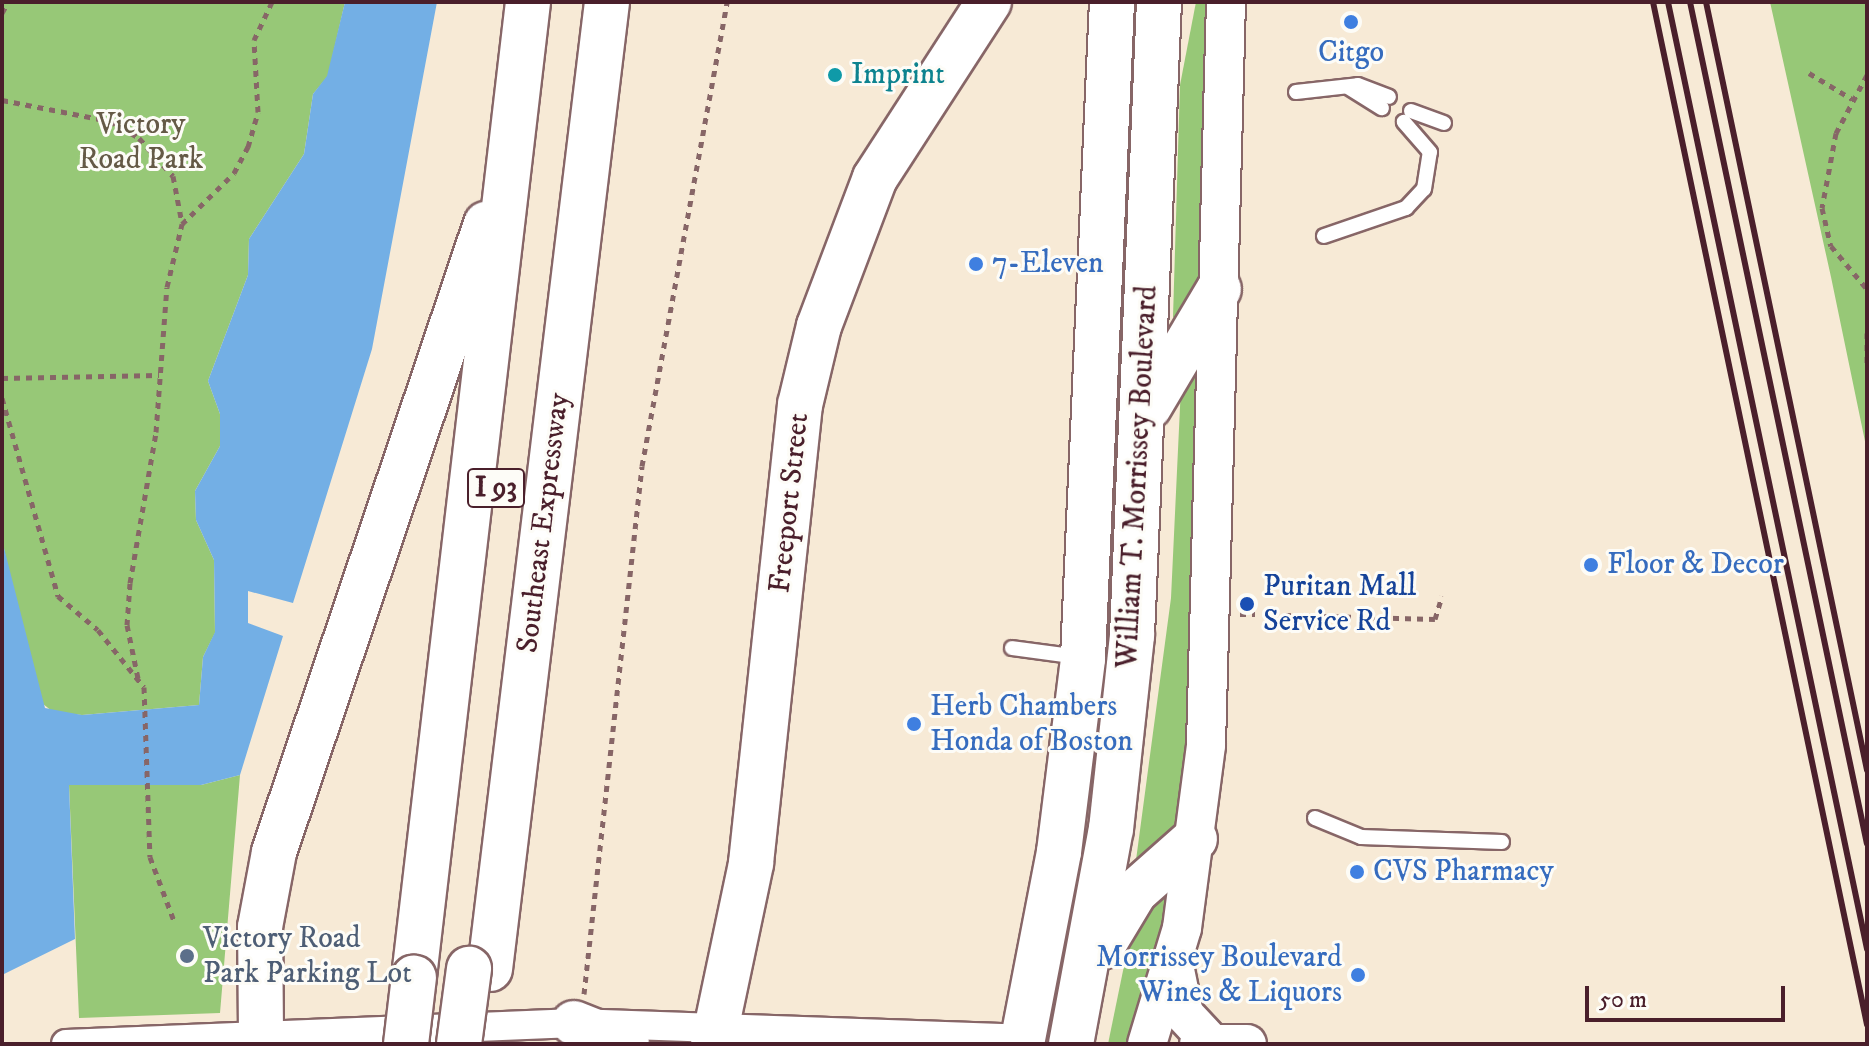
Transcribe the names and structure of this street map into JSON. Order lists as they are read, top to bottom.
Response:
{
  "streets": {
    "main road": [
      "William T. Morrissey Boulevard",
      "I 93",
      "Freeport Street",
      "Southeast Expressway"
    ]
  },
  "crossings": [
    ["I 93", "Southeast Expressway"]
  ],
  "parks": ["Victory Road Park"],
  "places": [
    "Citgo",
    "Imprint",
    "7-Eleven",
    "Floor & Decor",
    "Puritan Mall Service Rd",
    "Herb Chambers Honda of Boston",
    "CVS Pharmacy",
    "Victory Road Park Parking Lot",
    "Morrissey Boulevard Wines & Liquors"
  ],
  "scale_bar": "50 m"
}
